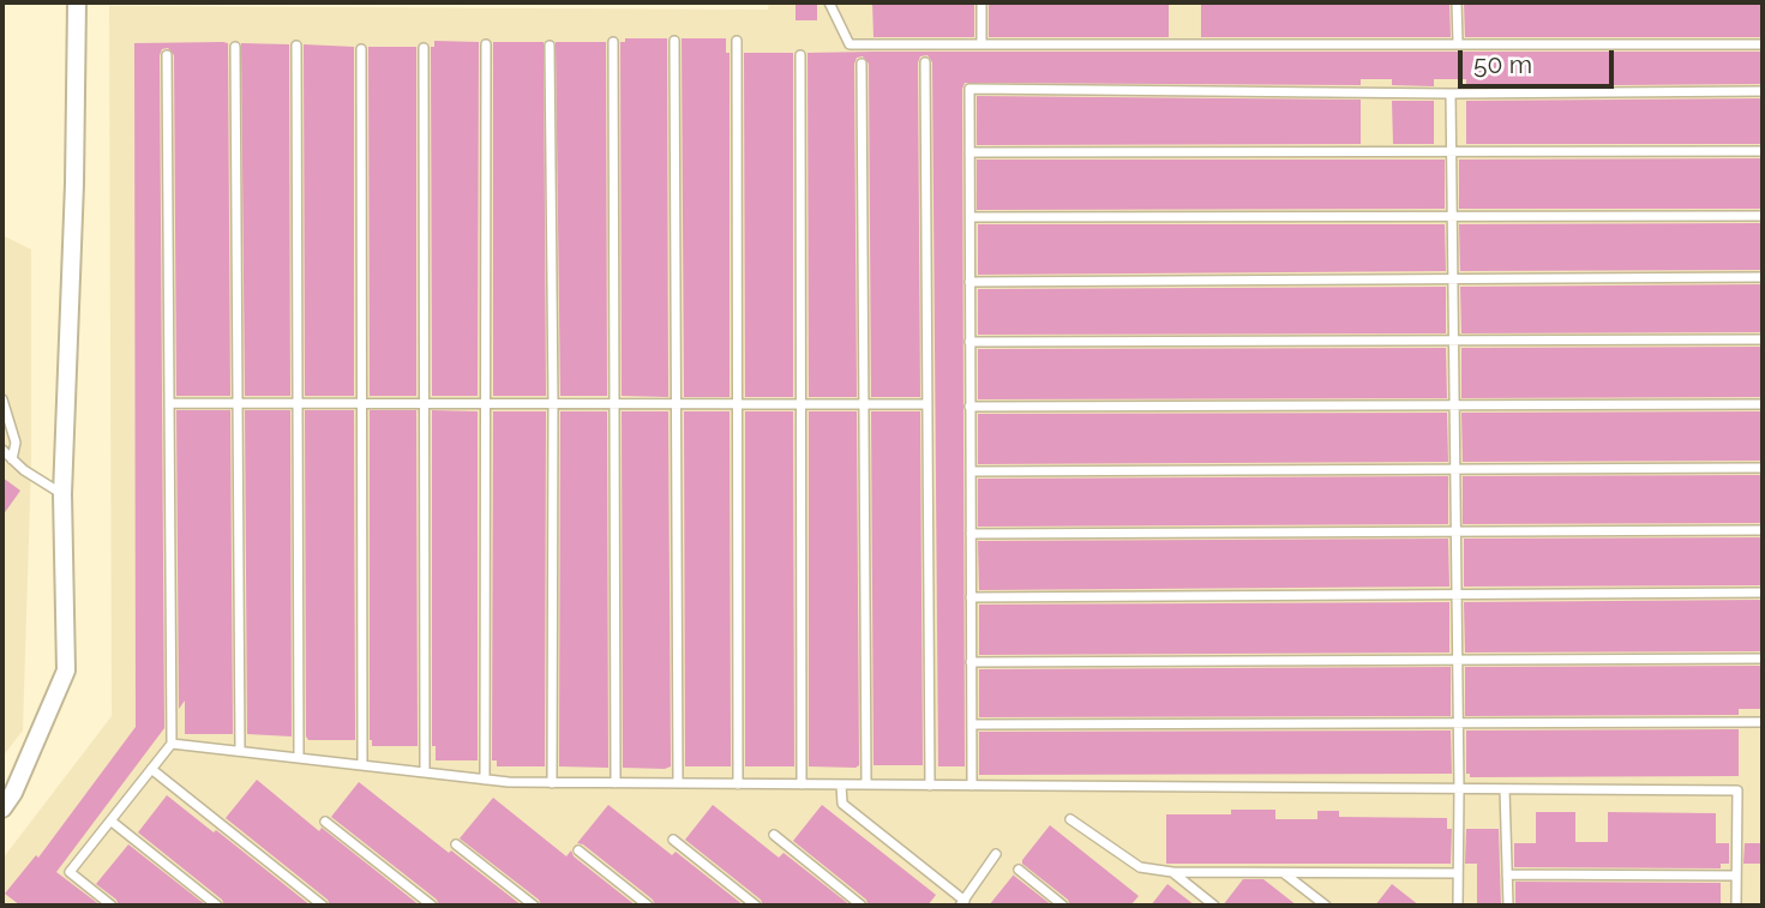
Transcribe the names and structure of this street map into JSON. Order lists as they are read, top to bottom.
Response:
{
  "scale_bar": "50 m"
}
